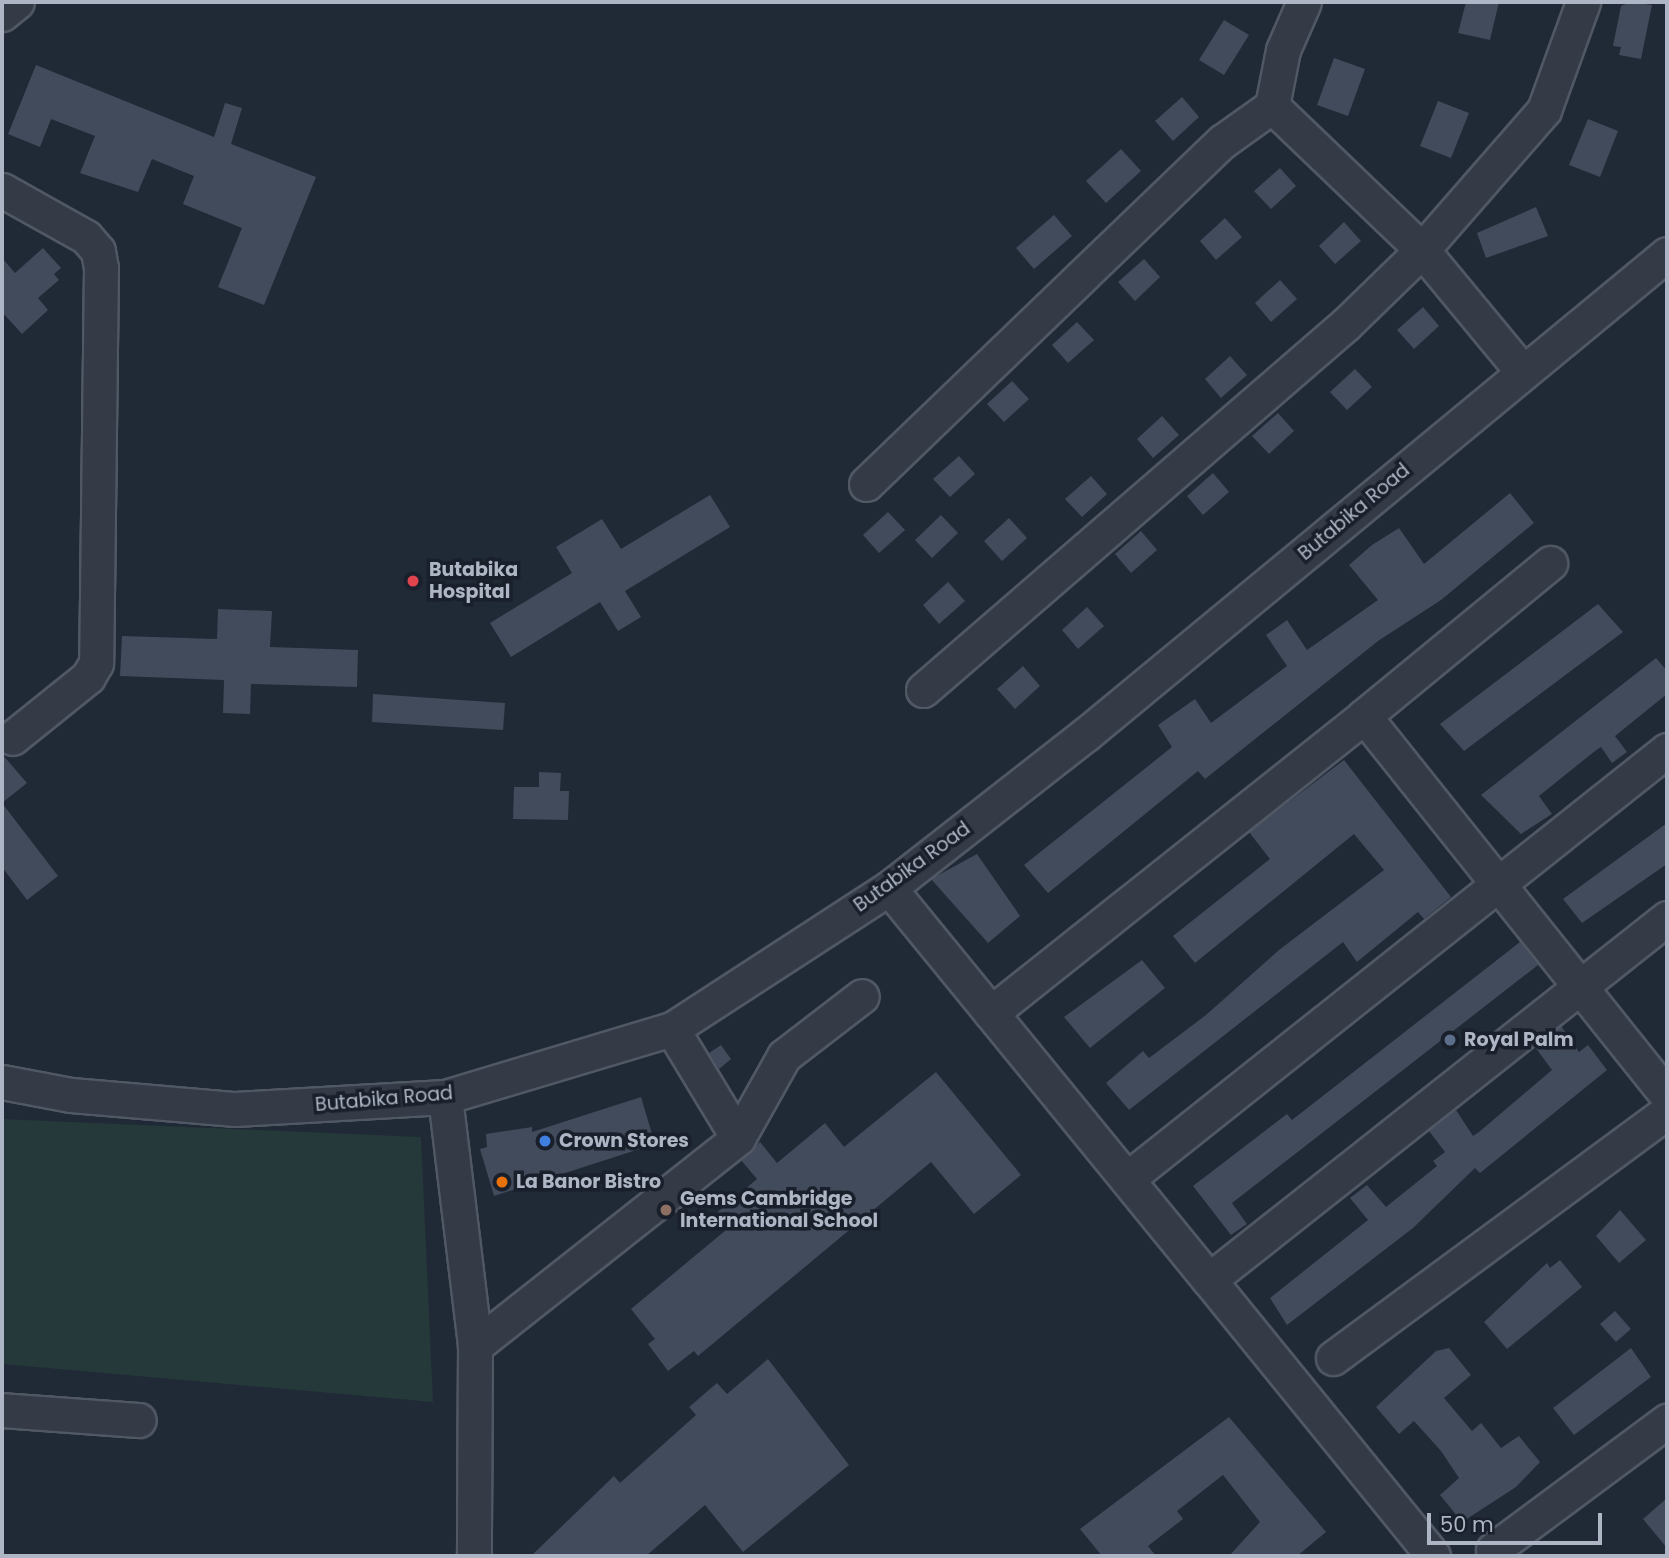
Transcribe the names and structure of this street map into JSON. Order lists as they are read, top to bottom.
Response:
{
  "streets": {
    "street": ["Butabika Road"]
  },
  "places": [
    "Butabika Hospital",
    "Royal Palm",
    "Crown Stores",
    "La Banor Bistro",
    "Gems Cambridge International School"
  ],
  "scale_bar": "50 m"
}
